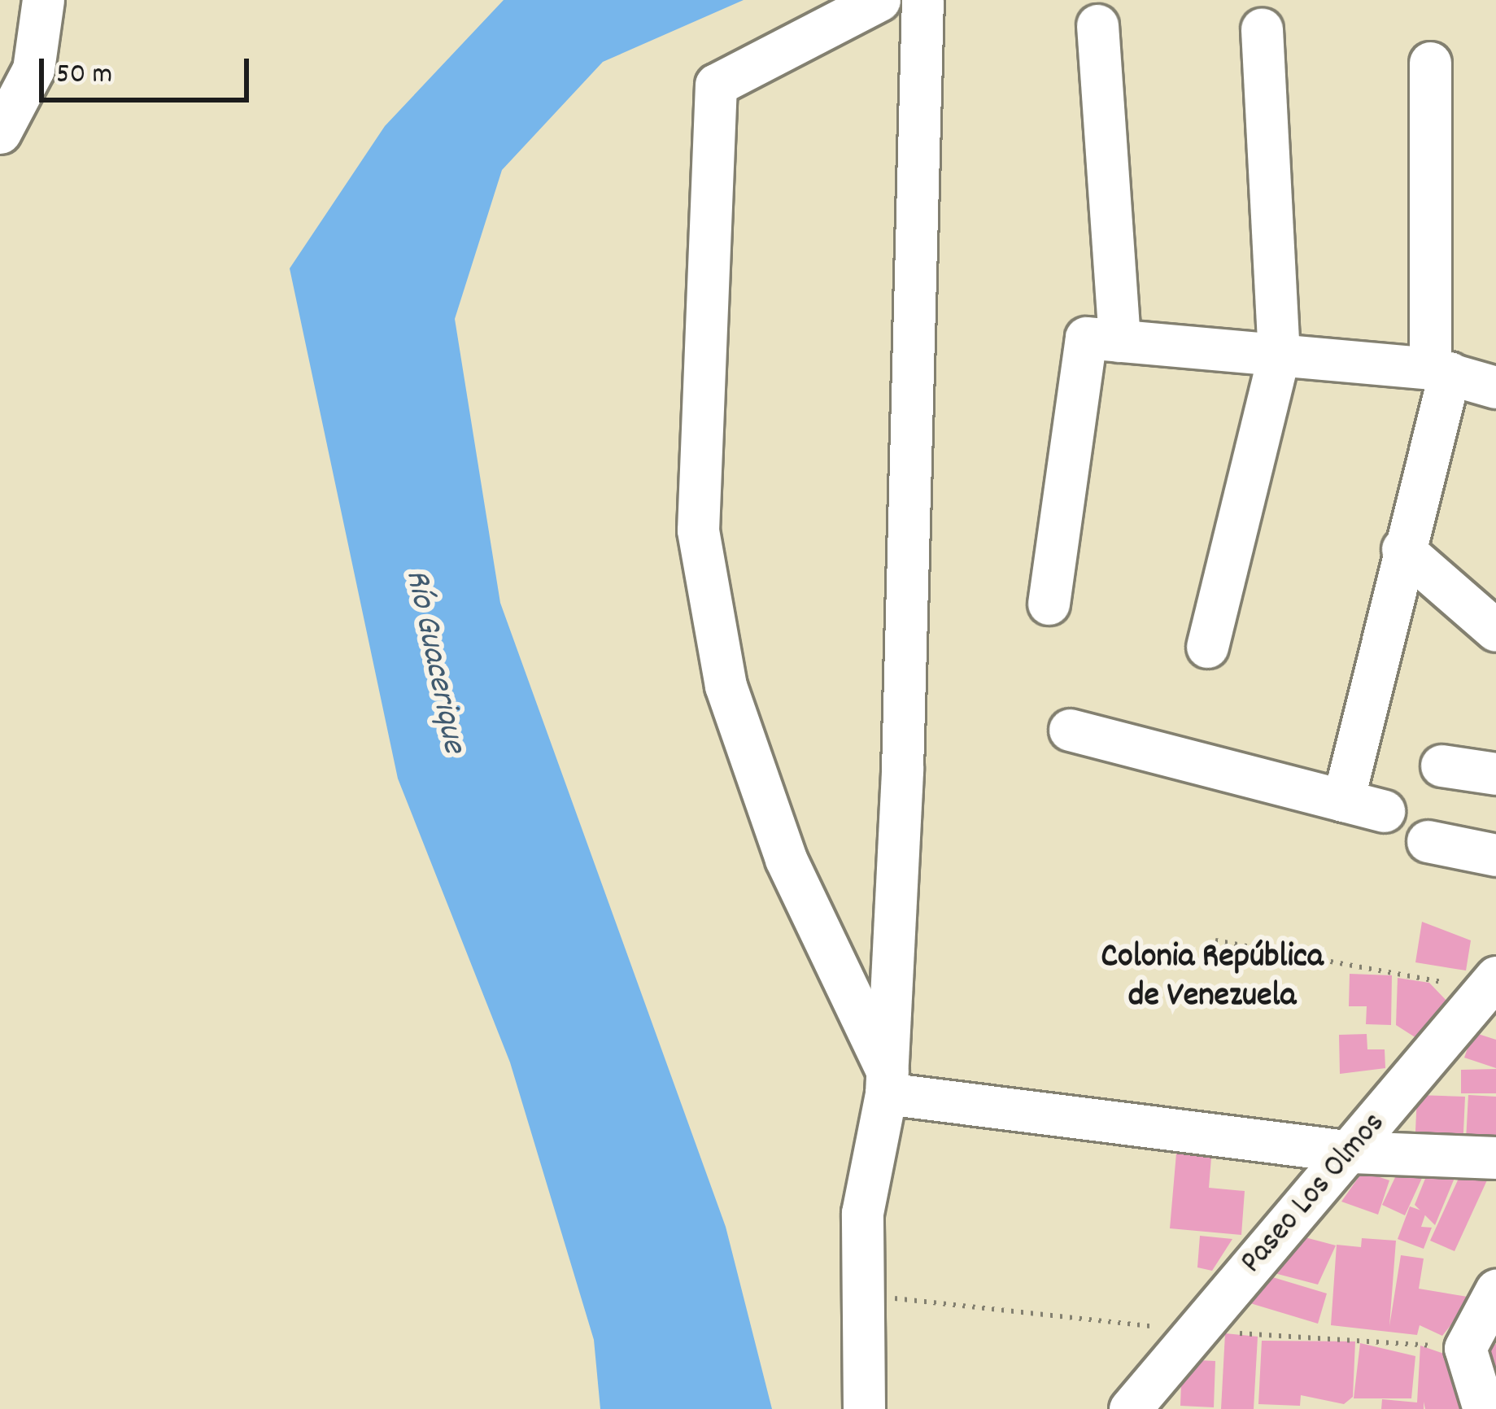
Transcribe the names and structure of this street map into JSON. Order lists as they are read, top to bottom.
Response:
{
  "streets": {
    "street": ["Paseo Los Olmos"]
  },
  "districts": ["Colonia República de Venezuela"],
  "water": ["Río Guacerique"],
  "scale_bar": "50 m"
}
